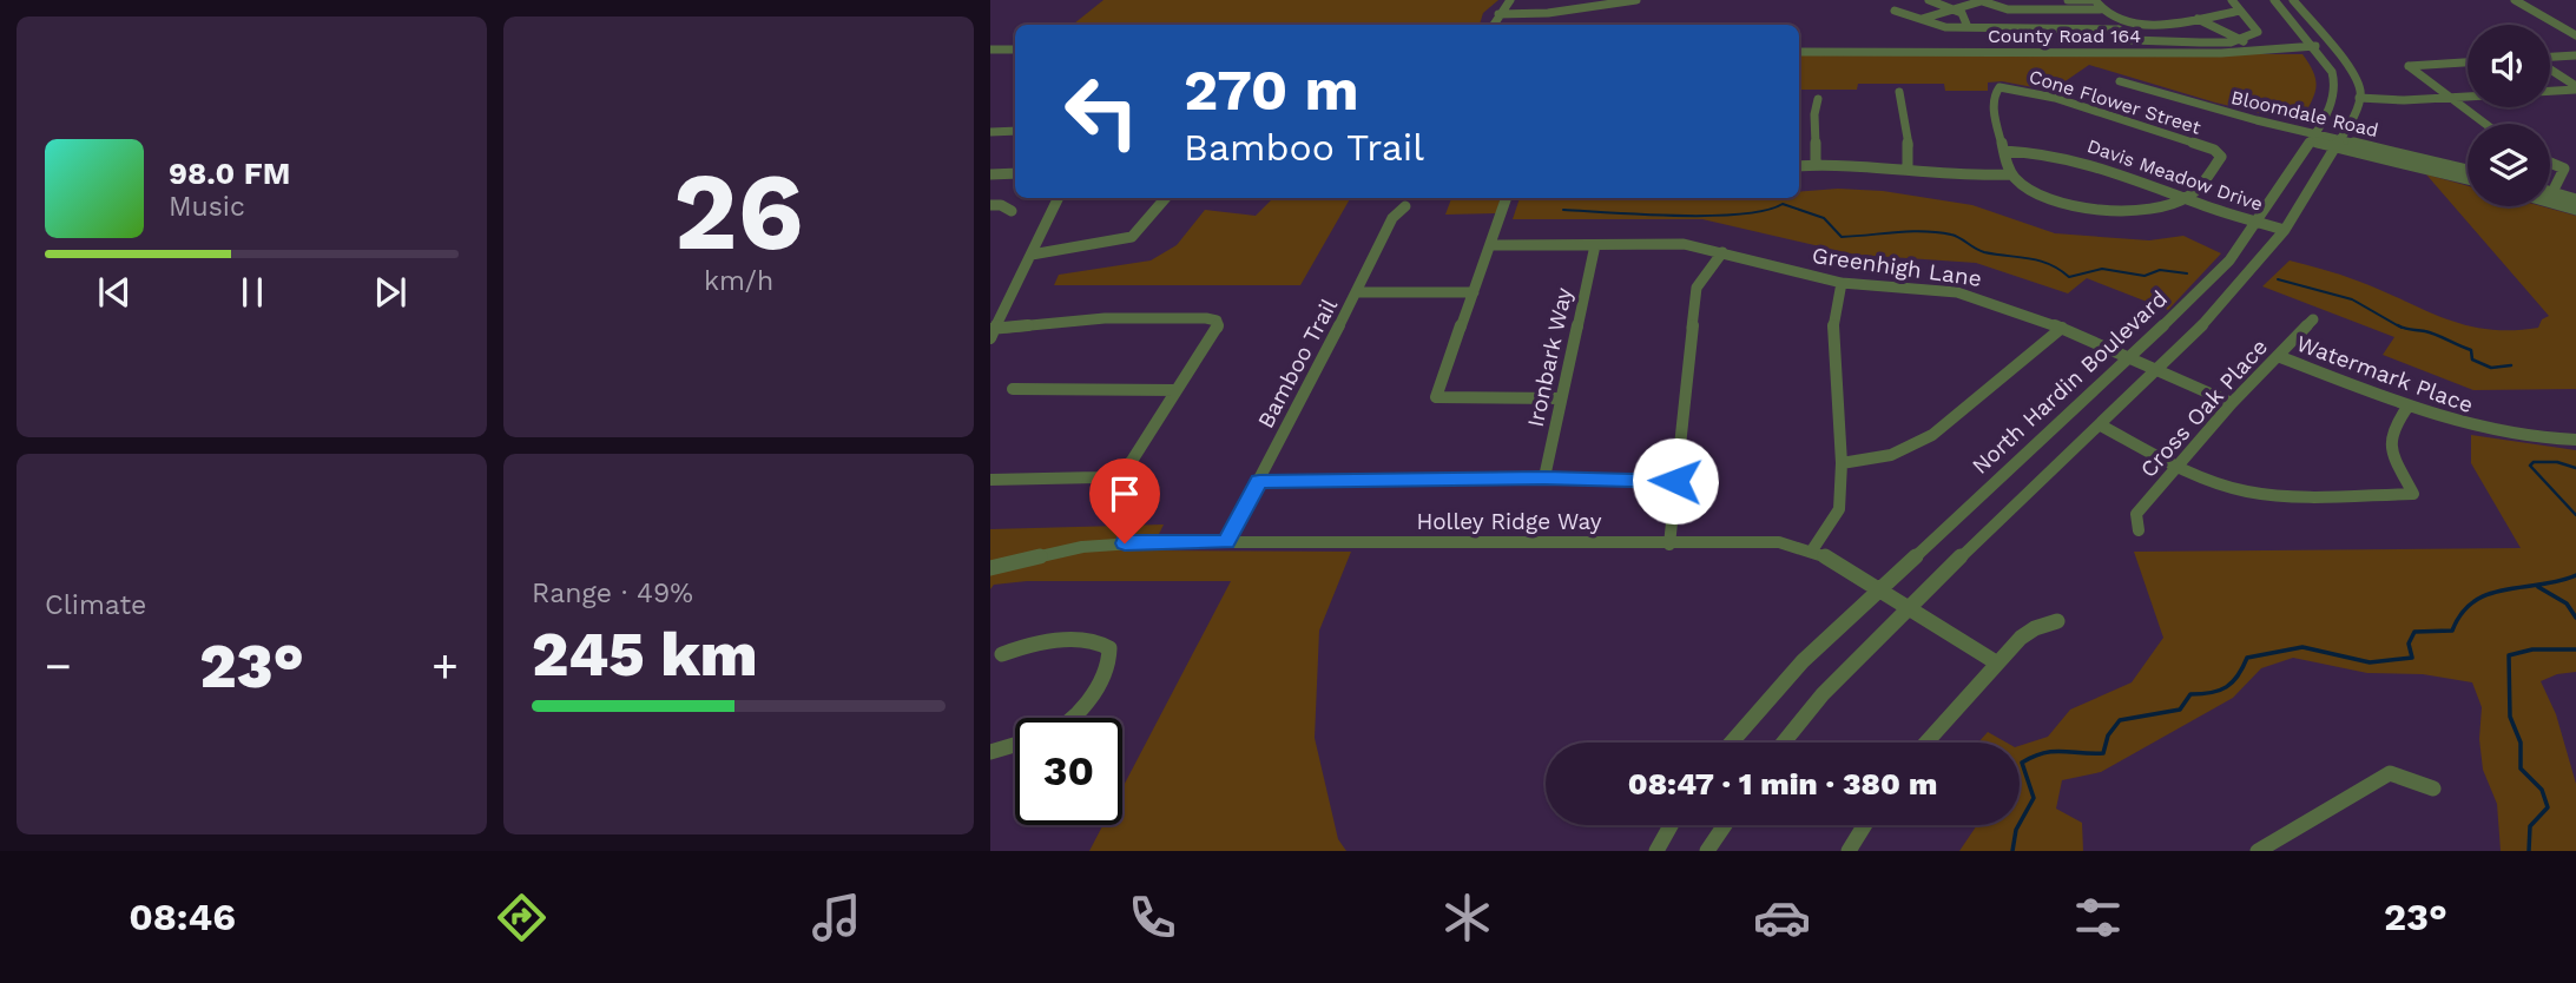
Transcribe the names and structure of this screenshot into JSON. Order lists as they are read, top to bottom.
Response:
{
  "streets": {
    "street": [
      "County Road 164",
      "Cone Flower Street",
      "Bloomdale Road",
      "Davis Meadow Drive",
      "Greenhigh Lane",
      "Ironbark Way",
      "Bamboo Trail",
      "Watermark Place",
      "North Hardin Boulevard",
      "Cross Oak Place",
      "Holley Ridge Way"
    ]
  },
  "crossings": [
    ["County Road 164", "North Hardin Boulevard"],
    ["Cone Flower Street", "Davis Meadow Drive"],
    ["Bloomdale Road", "North Hardin Boulevard"],
    ["Davis Meadow Drive", "North Hardin Boulevard"],
    ["Greenhigh Lane", "Ironbark Way"],
    ["Greenhigh Lane", "North Hardin Boulevard"],
    ["Greenhigh Lane", "Cross Oak Place"],
    ["Bamboo Trail", "Holley Ridge Way"],
    ["Watermark Place", "Cross Oak Place"],
    ["North Hardin Boulevard", "Holley Ridge Way"]
  ],
  "page": {
    "tile": [
      ["26", "km/h"],
      "Climate",
      ["Range · 49%", "245 km"]
    ],
    "turn": ["270 m", "Bamboo Trail"],
    "song": ["98.0 FM", "Music"],
    "heat": ["−", "23°", "+"],
    "limit": "30",
    "trip": "08:47 · 1 min · 380 m",
    "tabs": ["08:46", "23°"]
  }
}
